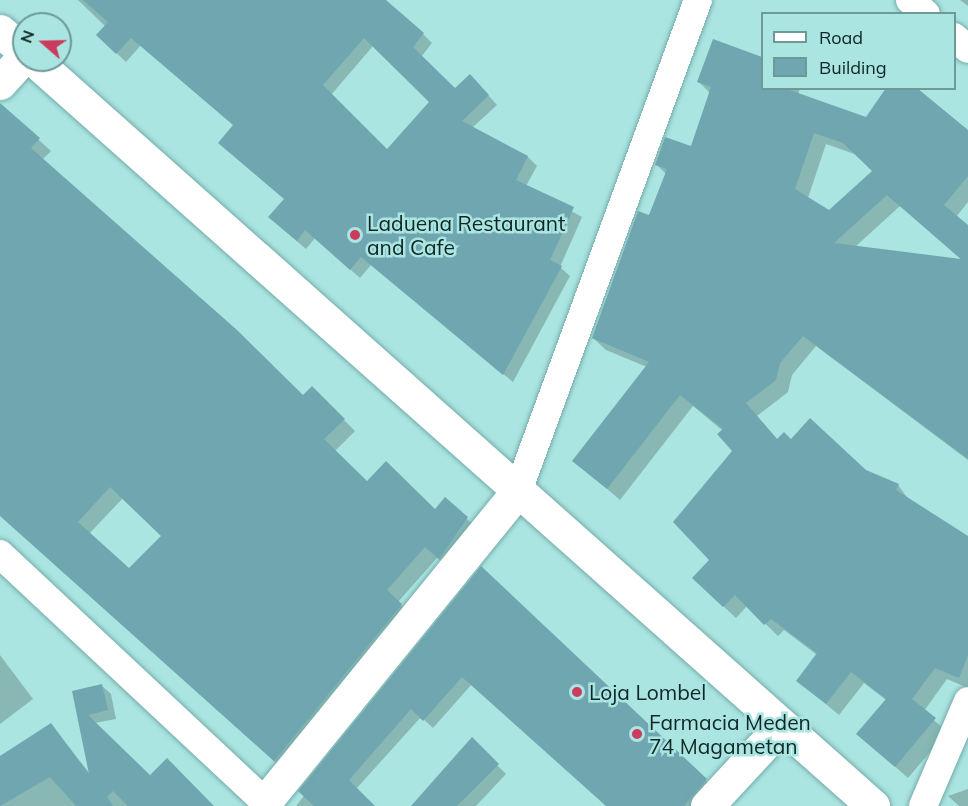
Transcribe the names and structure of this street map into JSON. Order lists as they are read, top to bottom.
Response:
{
  "places": ["Laduena Restaurant and Cafe", "Loja Lombel", "Farmacia Meden 74 Magametan"],
  "legend": ["Road", "Building"],
  "north": "left"
}
